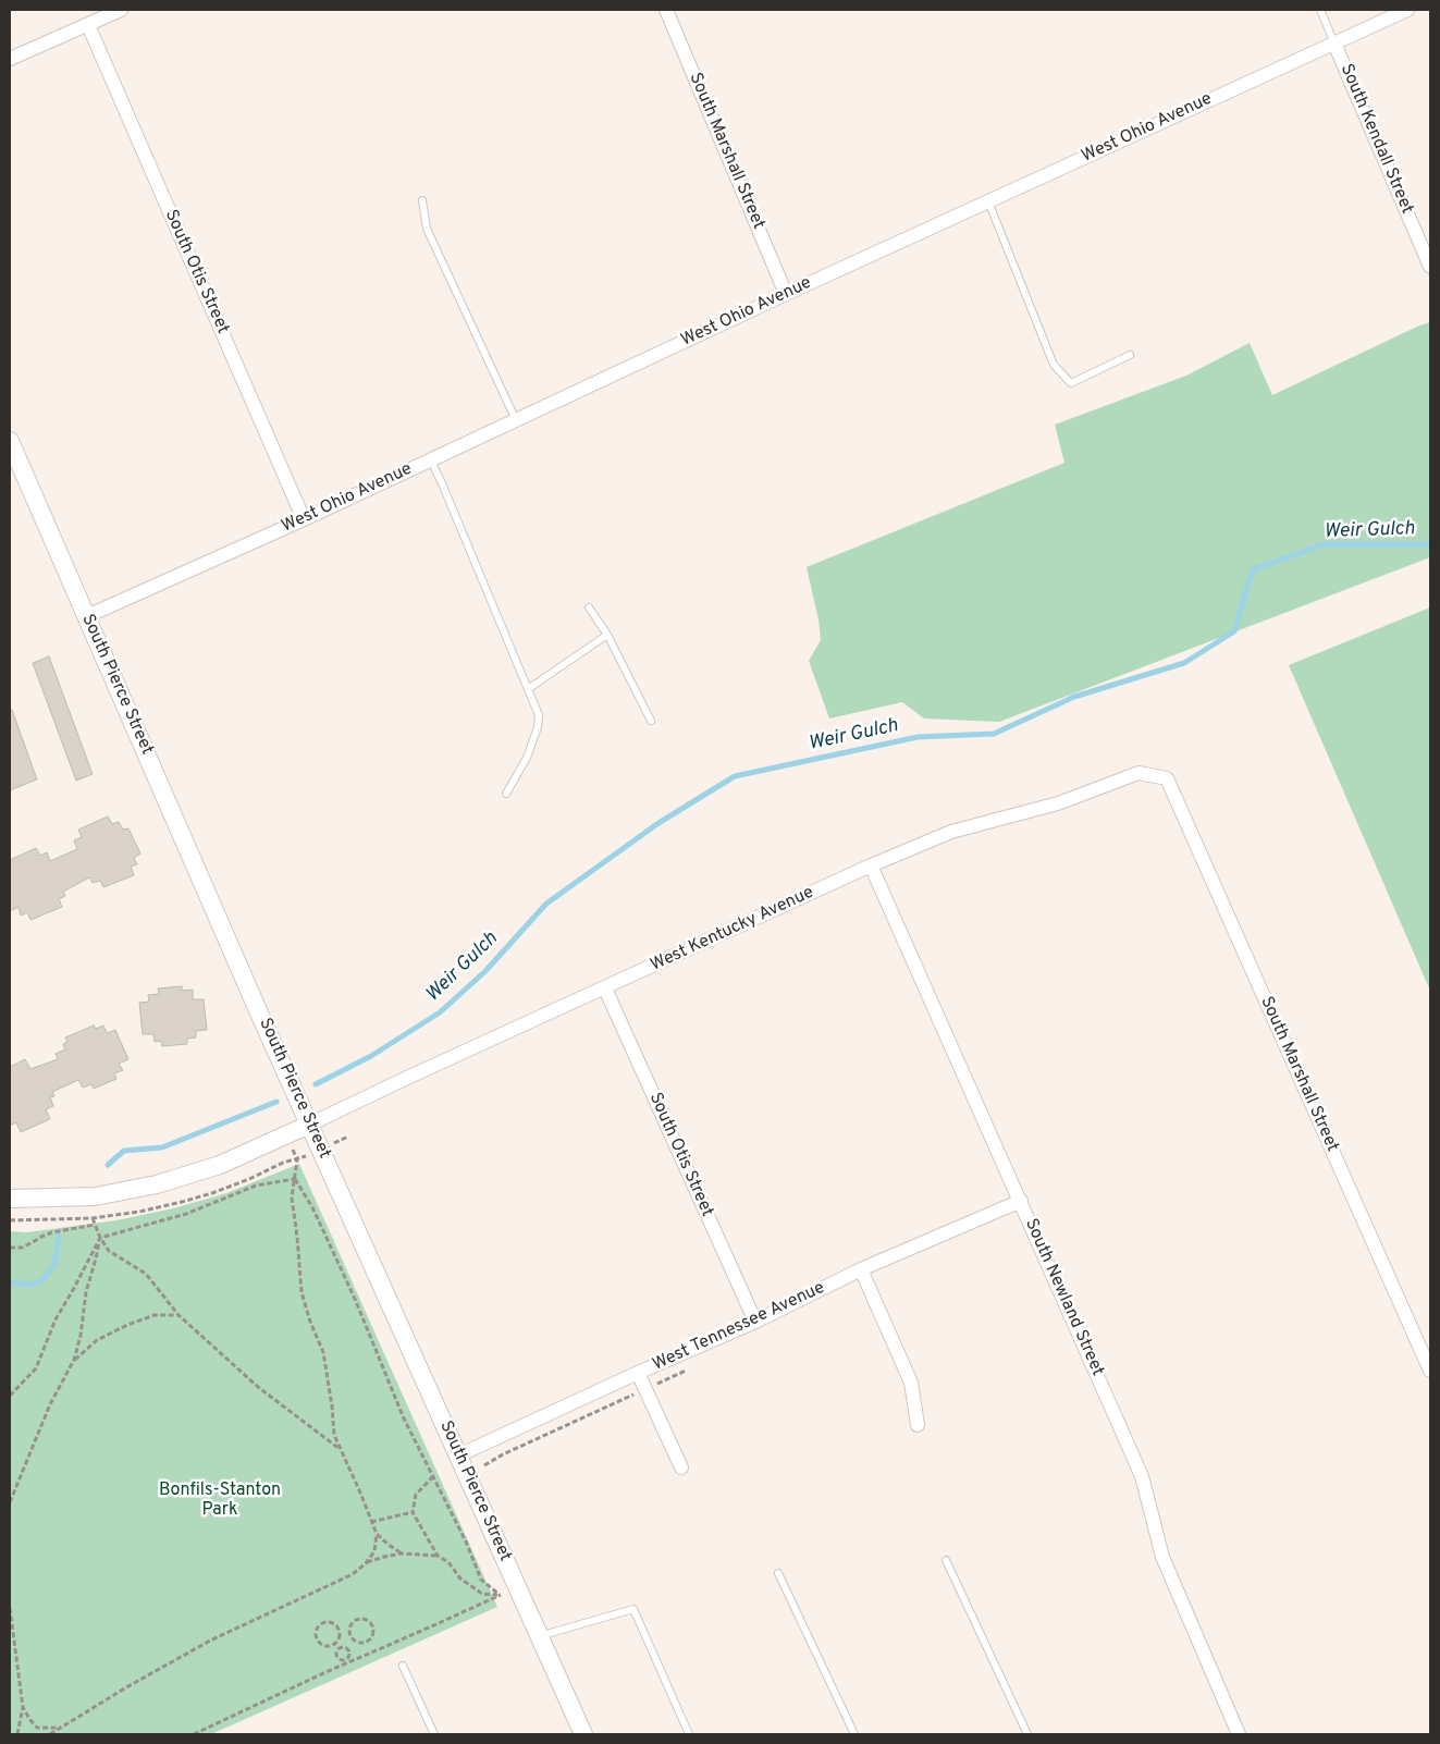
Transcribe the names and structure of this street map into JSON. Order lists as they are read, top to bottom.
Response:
{
  "streets": {
    "street": [
      "West Ohio Avenue",
      "South Kendall Street",
      "South Marshall Street",
      "South Otis Street",
      "South Pierce Street",
      "West Kentucky Avenue",
      "South Newland Street",
      "West Tennessee Avenue"
    ]
  },
  "crossings": [
    ["West Ohio Avenue", "South Kendall Street"],
    ["West Ohio Avenue", "South Marshall Street"],
    ["West Ohio Avenue", "South Otis Street"],
    ["West Ohio Avenue", "South Pierce Street"],
    ["South Marshall Street", "West Kentucky Avenue"],
    ["South Otis Street", "West Kentucky Avenue"],
    ["South Otis Street", "West Tennessee Avenue"],
    ["South Pierce Street", "West Kentucky Avenue"],
    ["South Pierce Street", "West Tennessee Avenue"],
    ["West Kentucky Avenue", "South Newland Street"],
    ["South Newland Street", "West Tennessee Avenue"]
  ],
  "water": ["Weir Gulch"],
  "parks": ["Bonfils-Stanton Park"]
}
